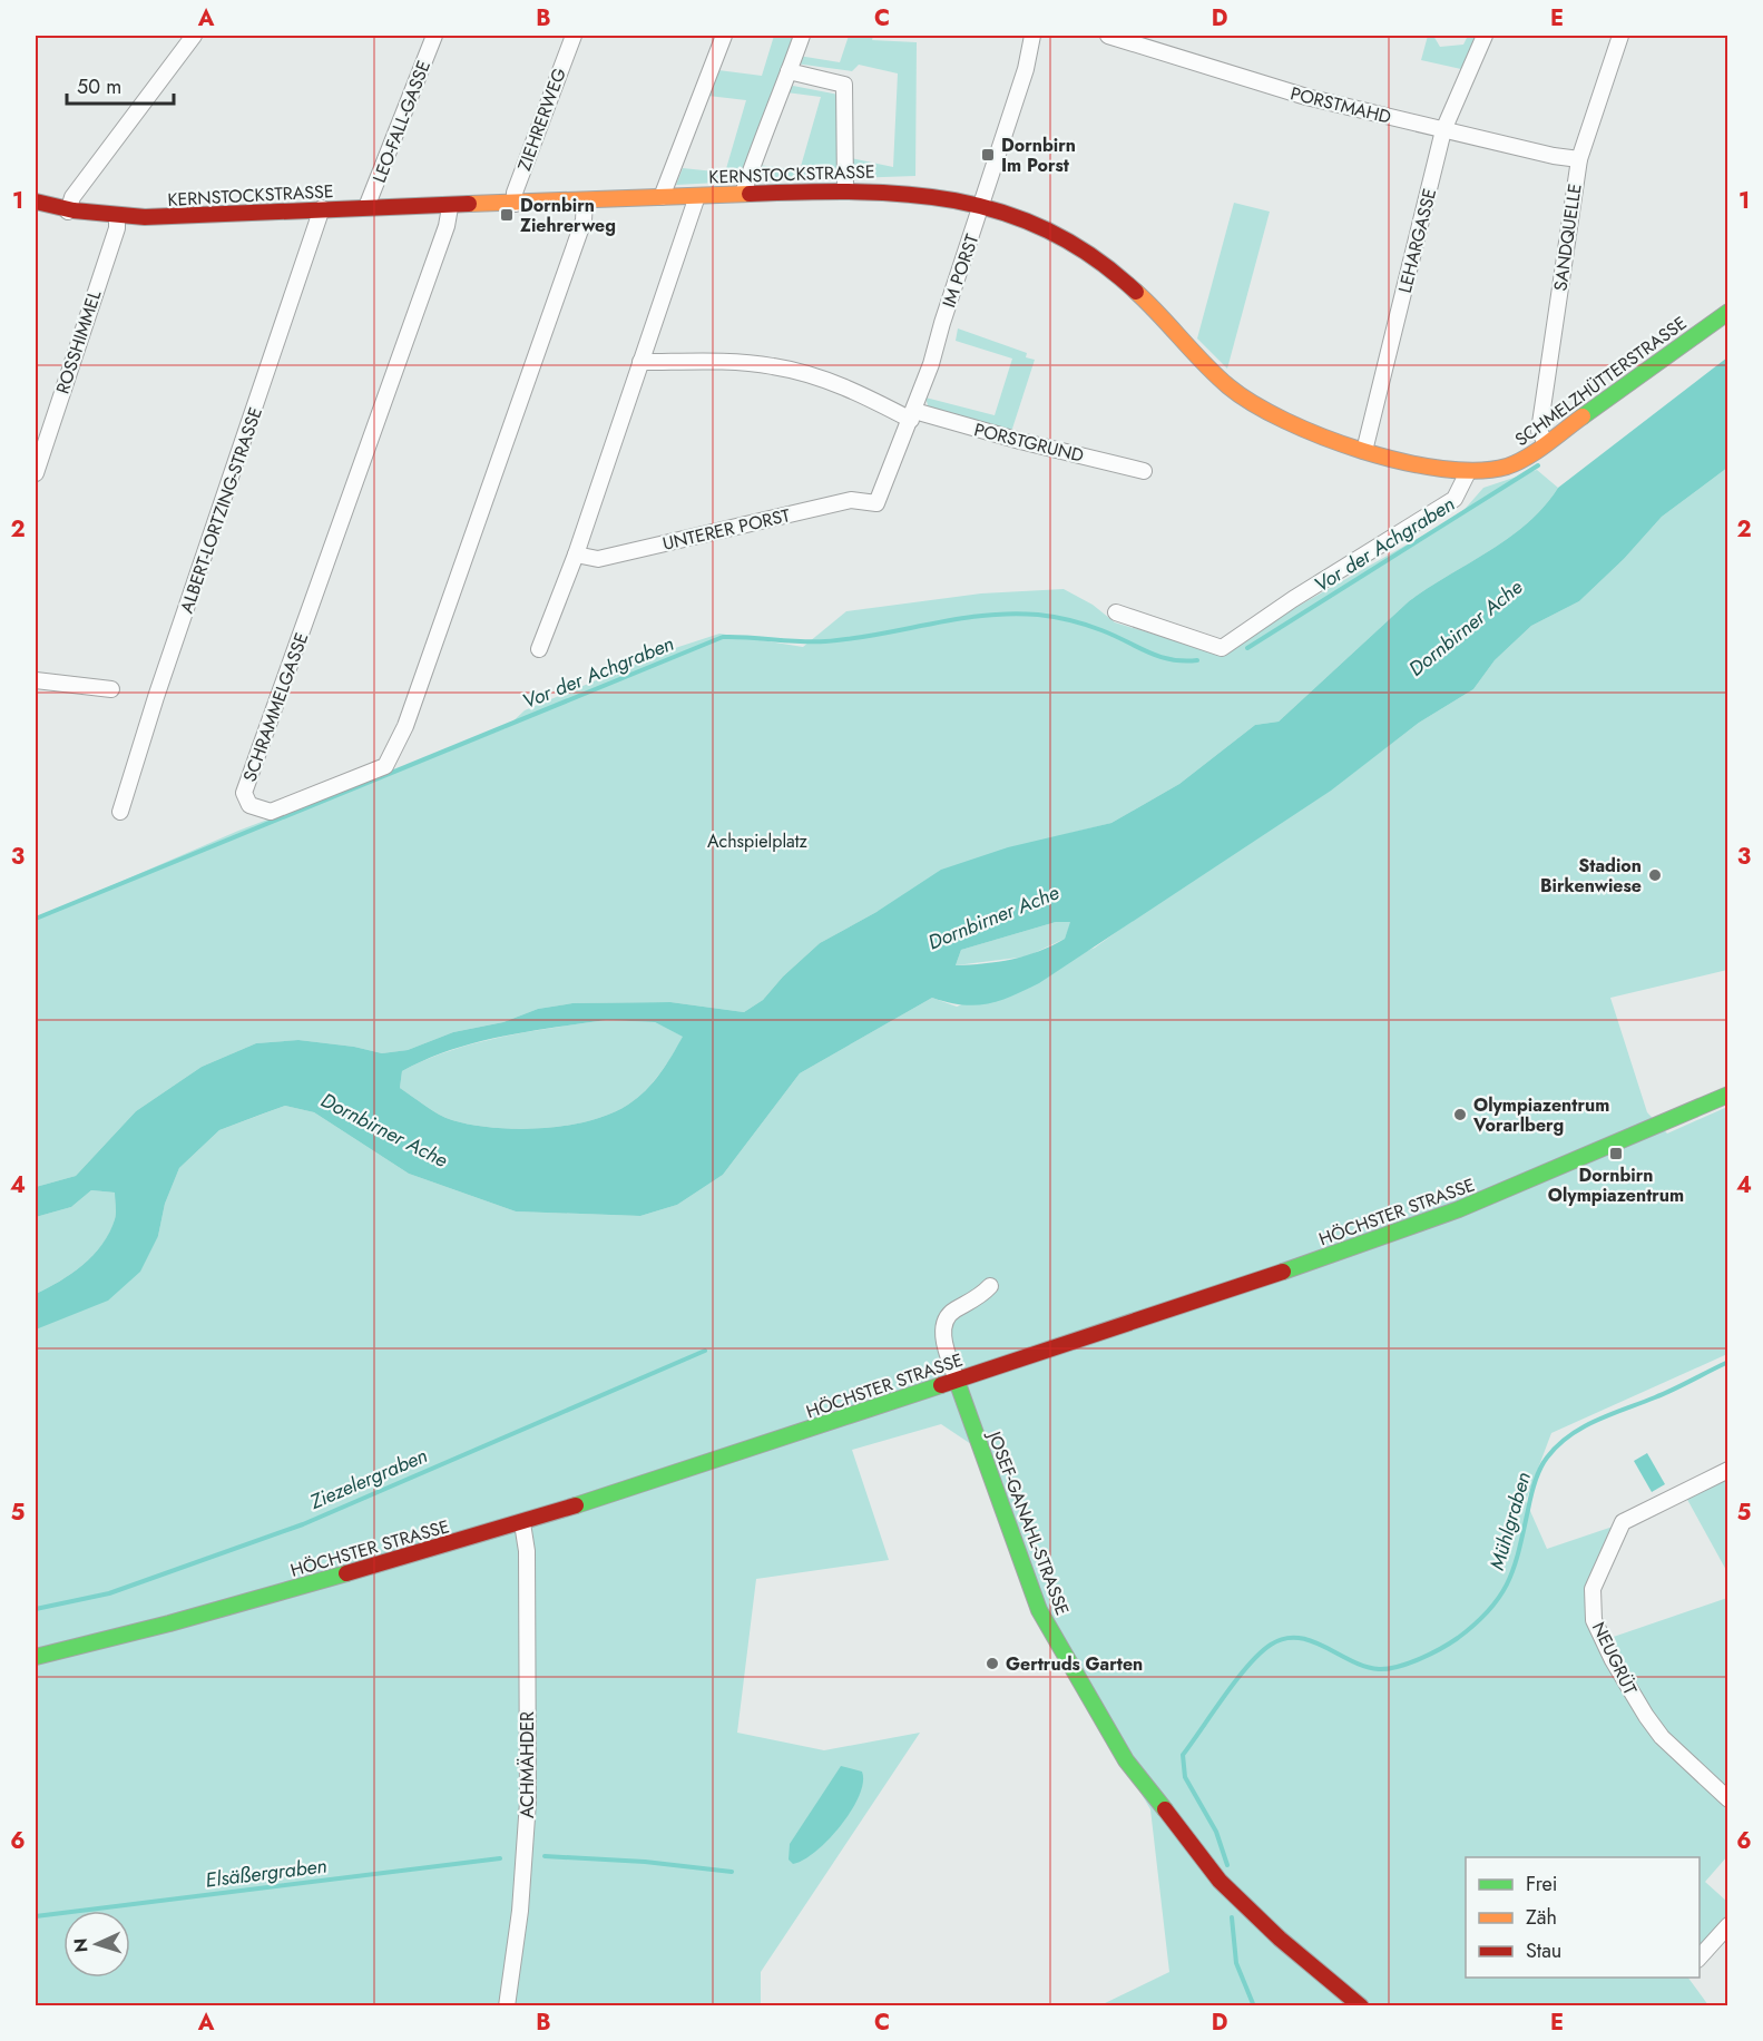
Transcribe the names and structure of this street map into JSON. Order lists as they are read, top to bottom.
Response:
{
  "streets": {
    "street": [
      "PORSTMAHD",
      "ZIEHRERWEG",
      "LEO-FALL-GASSE",
      "KERNSTOCKSTRASSE",
      "SANDQUELLE",
      "LEHARGASSE",
      "IM PORST",
      "ROSSHIMMEL",
      "SCHMELZHÜTTERSTRASSE",
      "PORSTGRUND",
      "ALBERT-LORTZING-STRASSE",
      "UNTERER PORST",
      "SCHRAMMELGASSE",
      "HÖCHSTER STRASSE",
      "JOSEF-GANAHL-STRASSE",
      "NEUGRÜT",
      "ACHMÄHDER"
    ]
  },
  "crossings": [
    ["PORSTMAHD", "SANDQUELLE"],
    ["PORSTMAHD", "LEHARGASSE"],
    ["ZIEHRERWEG", "KERNSTOCKSTRASSE"],
    ["LEO-FALL-GASSE", "KERNSTOCKSTRASSE"],
    ["KERNSTOCKSTRASSE", "LEHARGASSE"],
    ["KERNSTOCKSTRASSE", "IM PORST"],
    ["KERNSTOCKSTRASSE", "ROSSHIMMEL"],
    ["KERNSTOCKSTRASSE", "SCHMELZHÜTTERSTRASSE"],
    ["KERNSTOCKSTRASSE", "ALBERT-LORTZING-STRASSE"],
    ["KERNSTOCKSTRASSE", "SCHRAMMELGASSE"],
    ["SANDQUELLE", "SCHMELZHÜTTERSTRASSE"],
    ["IM PORST", "PORSTGRUND"],
    ["IM PORST", "UNTERER PORST"],
    ["HÖCHSTER STRASSE", "JOSEF-GANAHL-STRASSE"],
    ["HÖCHSTER STRASSE", "ACHMÄHDER"]
  ],
  "water": [
    "Vor der Achgraben",
    "Dornbirner Ache",
    "Ziezelergraben",
    "Mühlgraben",
    "Elsäßergraben"
  ],
  "parks": ["Achspielplatz"],
  "places": {
    "transit": ["Dornbirn Im Porst", "Dornbirn Ziehrerweg", "Dornbirn Olympiazentrum"],
    "other": ["Stadion Birkenwiese", "Olympiazentrum Vorarlberg", "Gertruds Garten"]
  },
  "legend": ["Frei", "Zäh", "Stau"],
  "scale_bar": "50 m",
  "north": "left",
  "grid": {
    "columns": [
      "A",
      "B",
      "C",
      "D",
      "E"
    ],
    "rows": [
      "1",
      "2",
      "3",
      "4",
      "5",
      "6"
    ]
  }
}
